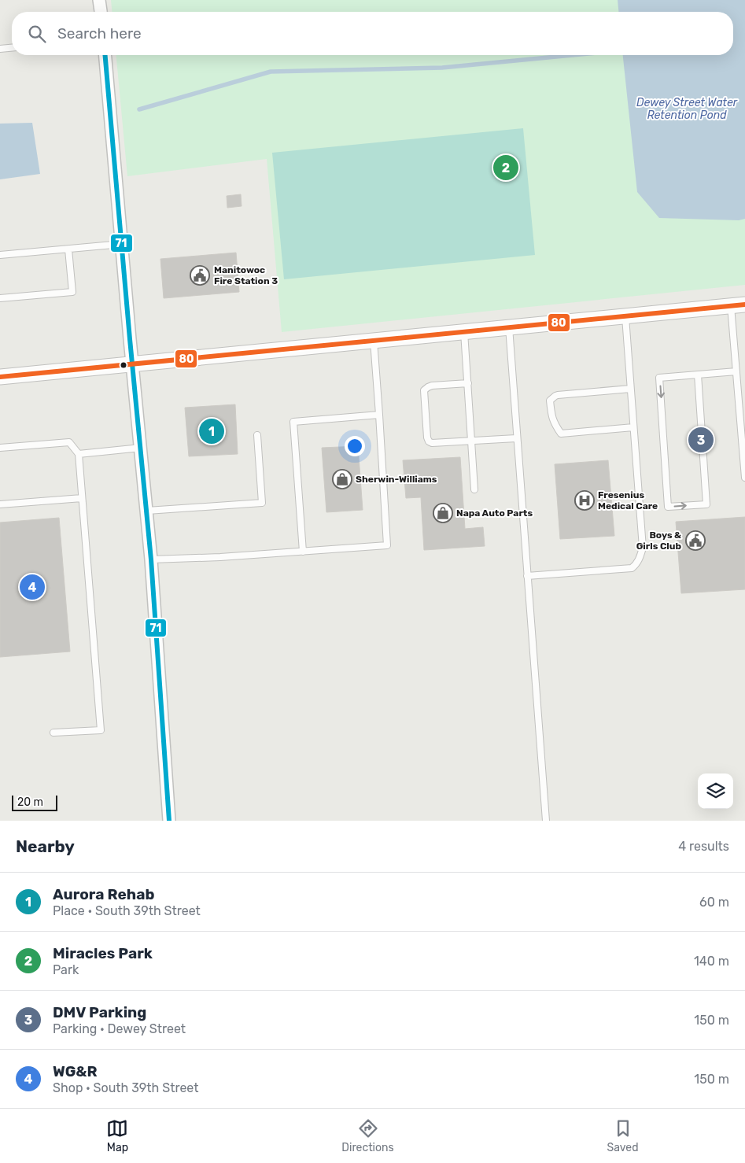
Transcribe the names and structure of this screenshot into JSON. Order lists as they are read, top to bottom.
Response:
{
  "water": ["Dewey Street Water Retention Pond"],
  "places": {
    "public building": ["Manitowoc Fire Station 3", "Boys & Girls Club"],
    "shop": ["Sherwin-Williams", "Napa Auto Parts"],
    "hospital": ["Fresenius Medical Care"]
  },
  "lines": ["transit line 71", "transit line 80"],
  "scale_bar": "20 m",
  "page": {
    "search": "Search here",
    "pins": [
      "2",
      "1",
      "3",
      "4"
    ],
    "scale": "20 m",
    "heading": ["Nearby", "4 results"],
    "list": [
      {
        "mark": "1",
        "name": "Aurora Rehab",
        "note": "Place · South 39th Street",
        "value": "60 m"
      },
      {
        "mark": "2",
        "name": "Miracles Park",
        "note": "Park",
        "value": "140 m"
      },
      {
        "mark": "3",
        "name": "DMV Parking",
        "note": "Parking · Dewey Street",
        "value": "150 m"
      },
      {
        "mark": "4",
        "name": "WG&R",
        "note": "Shop · South 39th Street",
        "value": "150 m"
      }
    ],
    "nav": ["Map", "Directions", "Saved"]
  }
}
